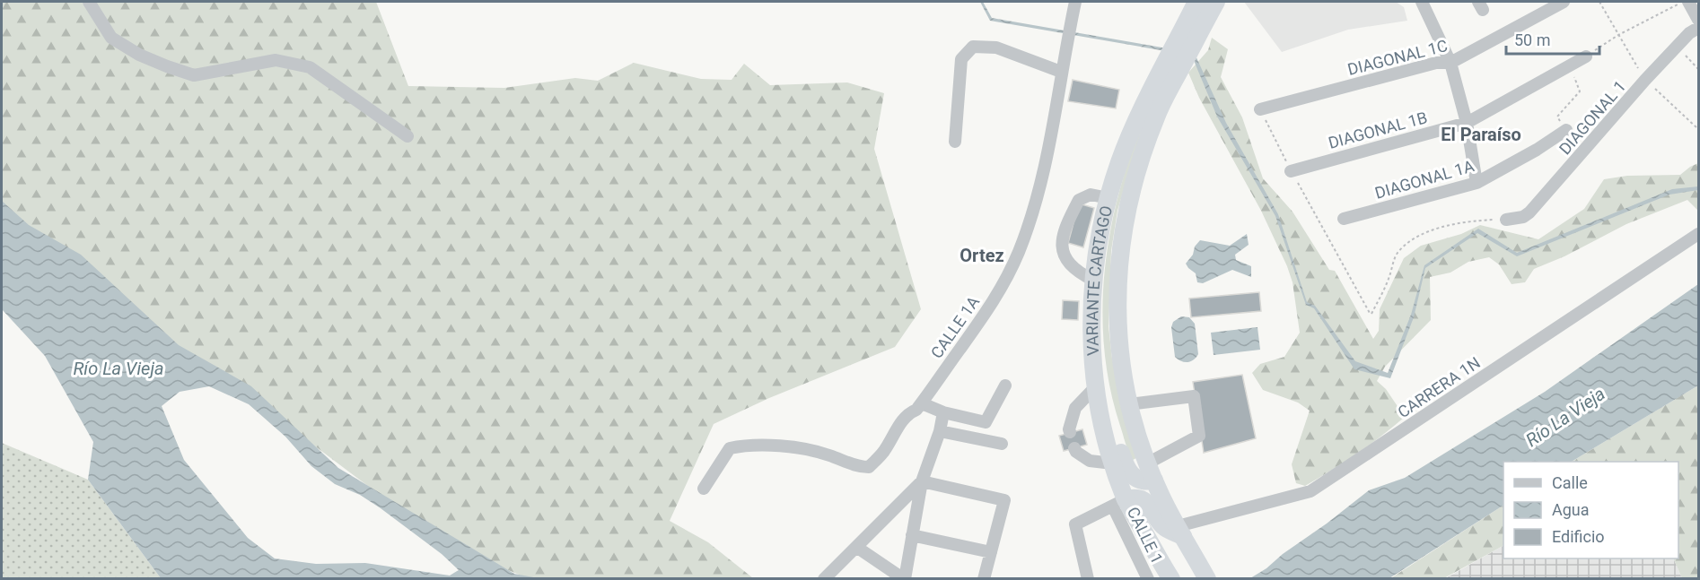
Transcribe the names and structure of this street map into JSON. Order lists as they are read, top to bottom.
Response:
{
  "streets": {
    "highway": ["VARIANTE CARTAGO"],
    "street": [
      "DIAGONAL 1C",
      "DIAGONAL 1",
      "DIAGONAL 1B",
      "DIAGONAL 1A",
      "CALLE 1A",
      "CARRERA 1N",
      "CALLE 1"
    ]
  },
  "crossings": [
    ["VARIANTE CARTAGO", "CARRERA 1N"],
    ["VARIANTE CARTAGO", "CALLE 1"]
  ],
  "districts": ["El Paraíso", "Ortez"],
  "water": ["Río La Vieja"],
  "legend": ["Calle", "Agua", "Edificio"],
  "scale_bar": "50 m"
}
